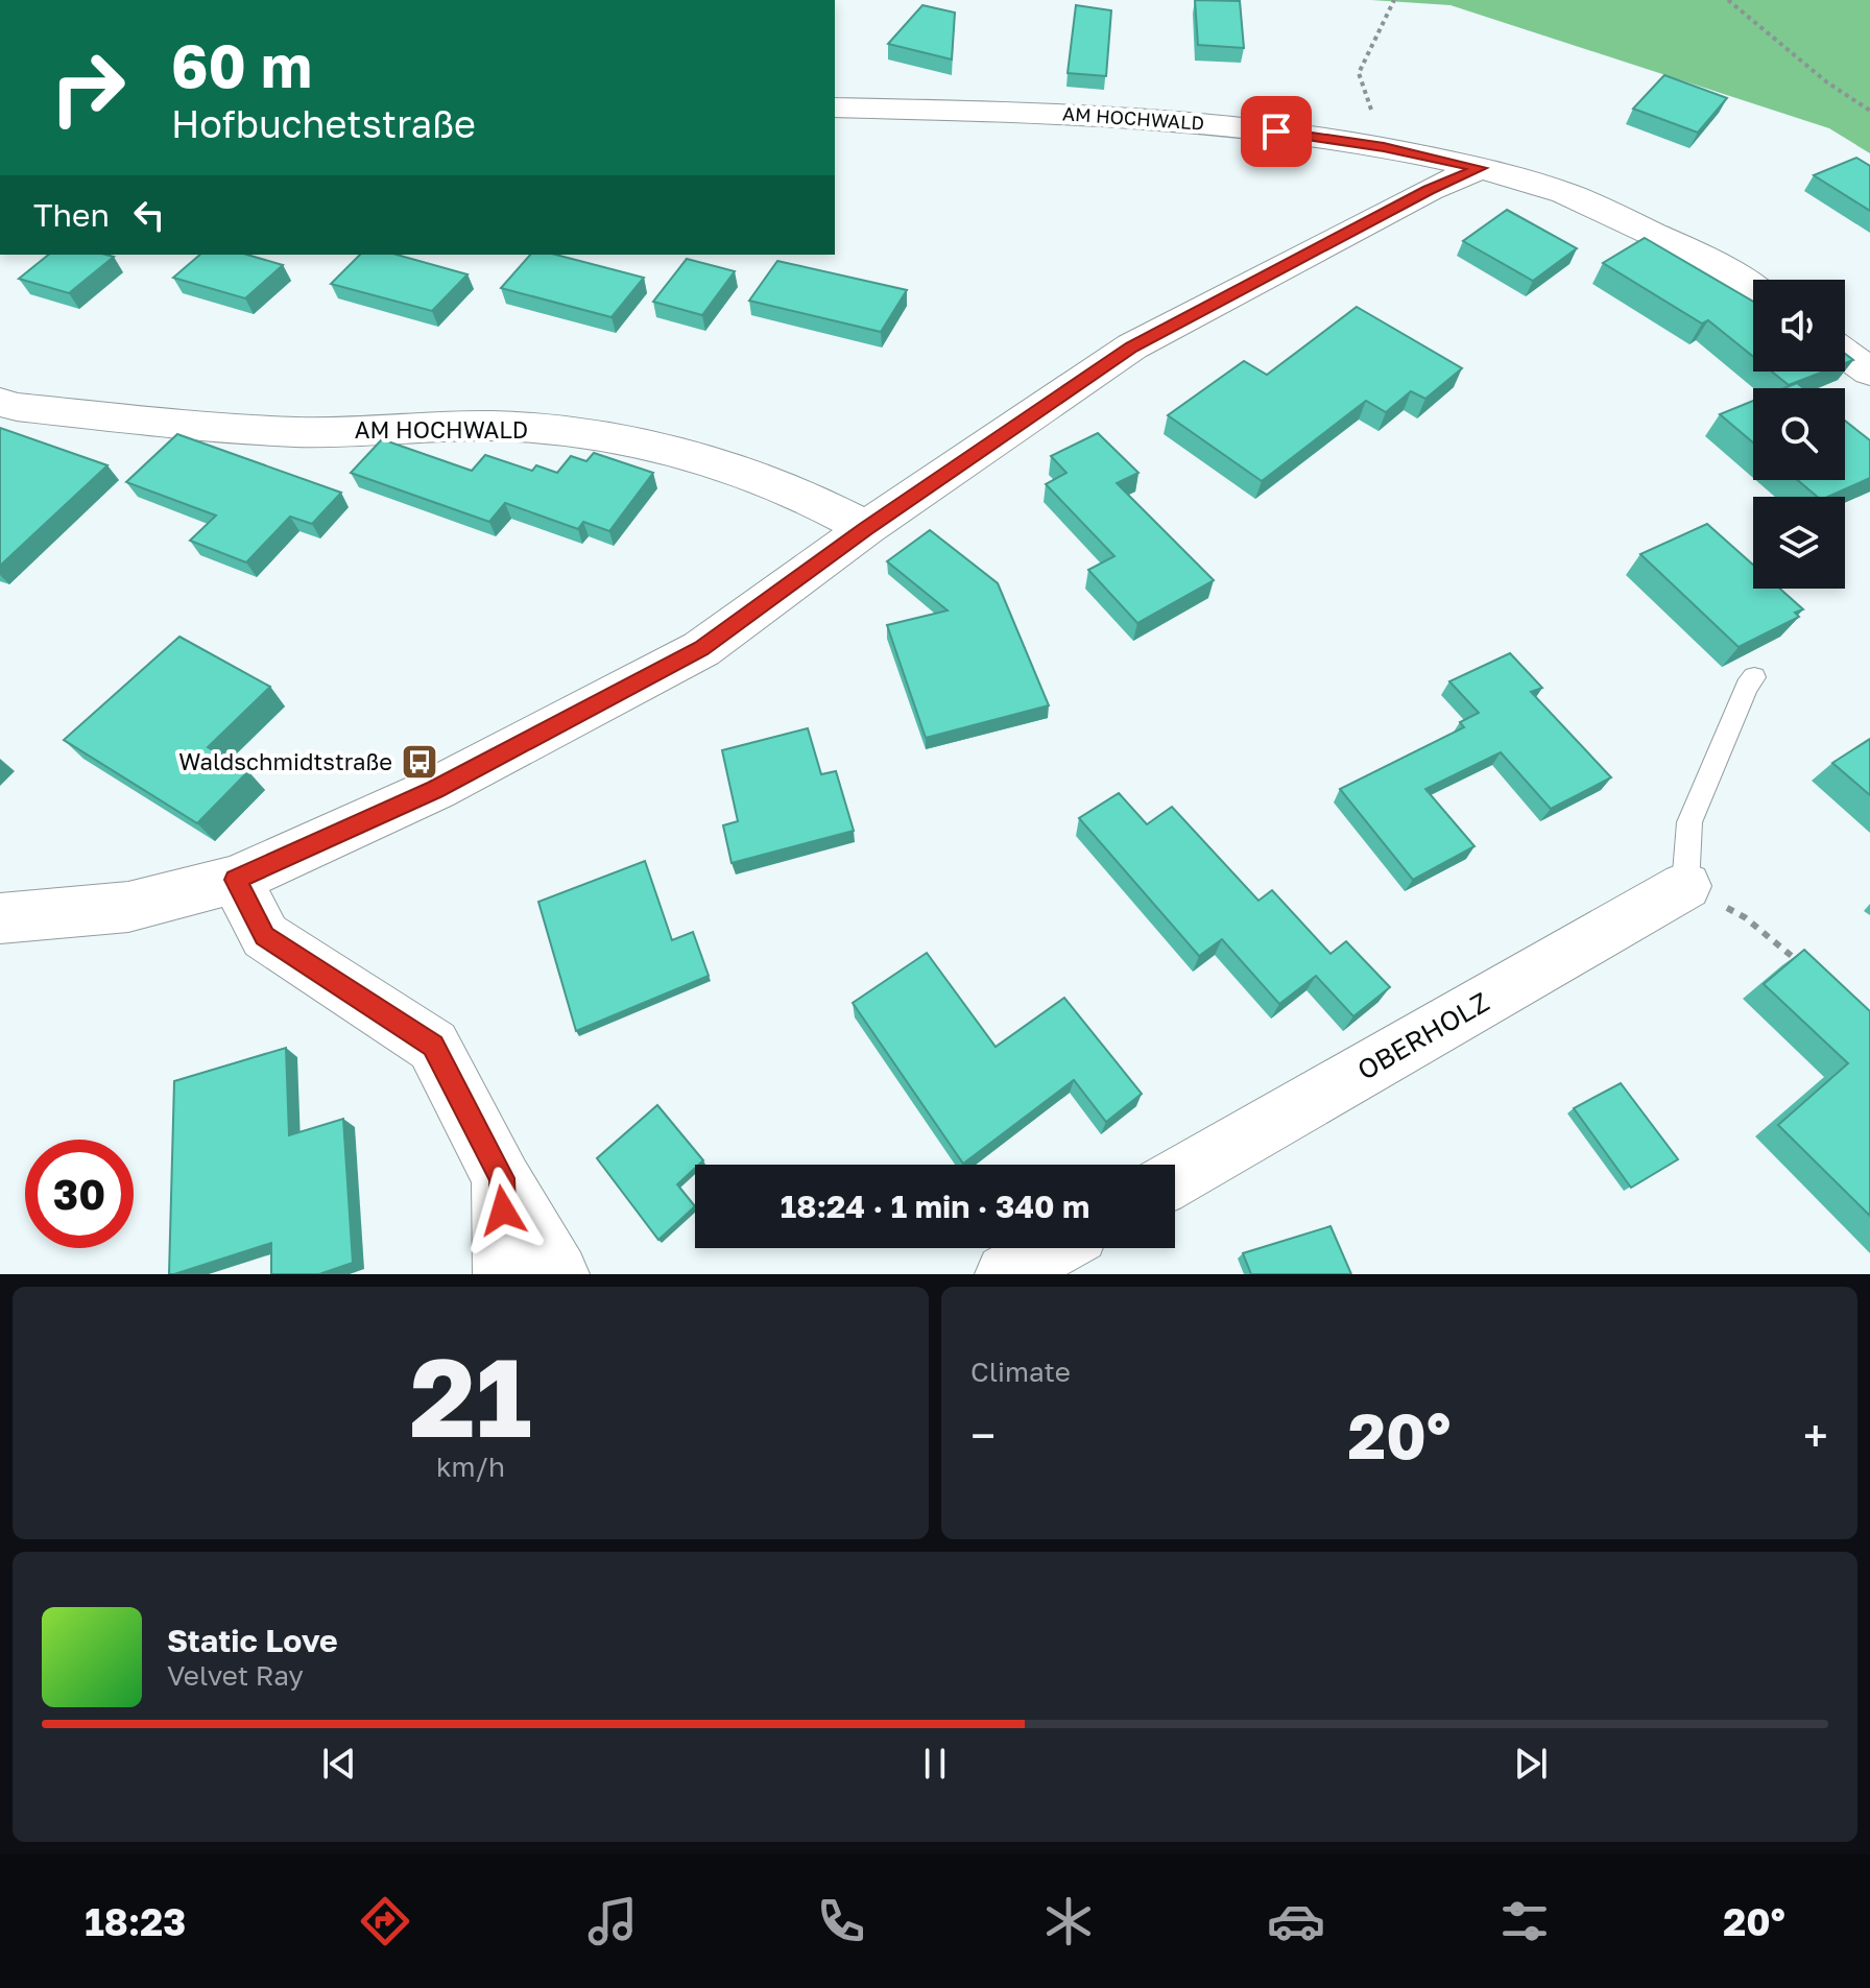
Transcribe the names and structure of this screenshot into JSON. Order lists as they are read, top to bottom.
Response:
{
  "streets": {
    "street": ["AM HOCHWALD", "OBERHOLZ"]
  },
  "places": {
    "bus stop": ["Waldschmidtstraße"]
  },
  "page": {
    "turn": ["60 m", "Hofbuchetstraße"],
    "then": "Then",
    "limit": "30",
    "trip": "18:24 · 1 min · 340 m",
    "tile": [
      ["21", "km/h"],
      "Climate"
    ],
    "heat": ["−", "20°", "+"],
    "song": ["Static Love", "Velvet Ray"],
    "tabs": ["18:23", "20°"]
  }
}
